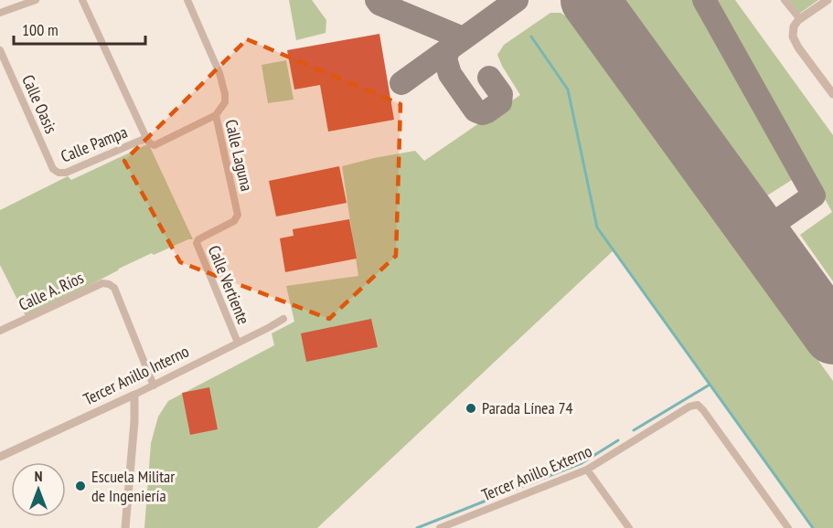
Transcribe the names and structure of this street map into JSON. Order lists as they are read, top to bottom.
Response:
{
  "streets": {
    "street": [
      "Calle Oasis",
      "Calle Pampa",
      "Calle Laguna",
      "Calle Vertiente",
      "Calle A. Ríos",
      "Tercer Anillo Interno",
      "Tercer Anillo Externo"
    ]
  },
  "crossings": [
    ["Calle Oasis", "Calle Pampa"],
    ["Calle Laguna", "Calle Vertiente"],
    ["Calle Vertiente", "Tercer Anillo Interno"],
    ["Calle A. Ríos", "Tercer Anillo Interno"]
  ],
  "places": ["Parada Línea 74", "Escuela Militar de Ingeniería"],
  "scale_bar": "100 m",
  "north": "top"
}
